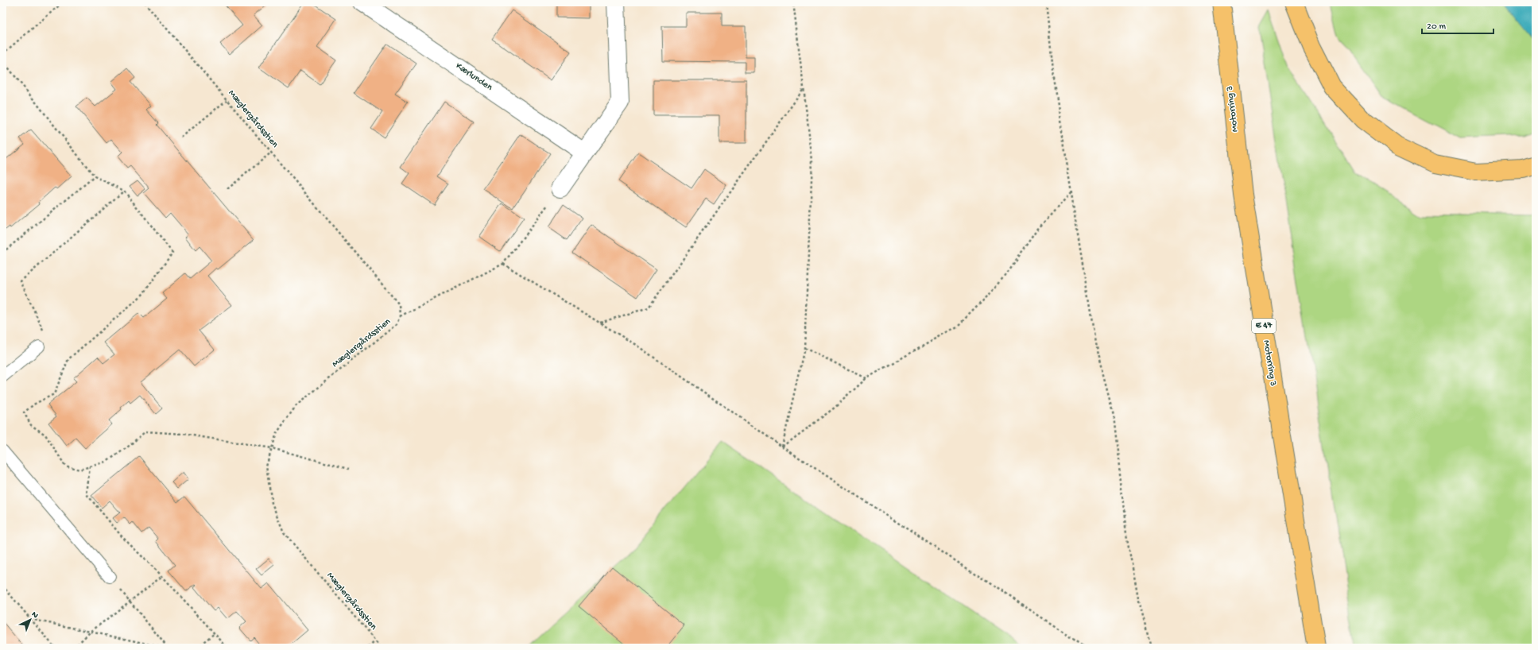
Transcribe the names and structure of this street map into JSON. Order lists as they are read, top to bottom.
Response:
{
  "streets": {
    "highway": ["Motorring 3", "E 47"],
    "street": ["Kærlunden"],
    "path": ["Mæglergårdsstien"]
  },
  "scale_bar": "20 m",
  "north": "top right"
}
